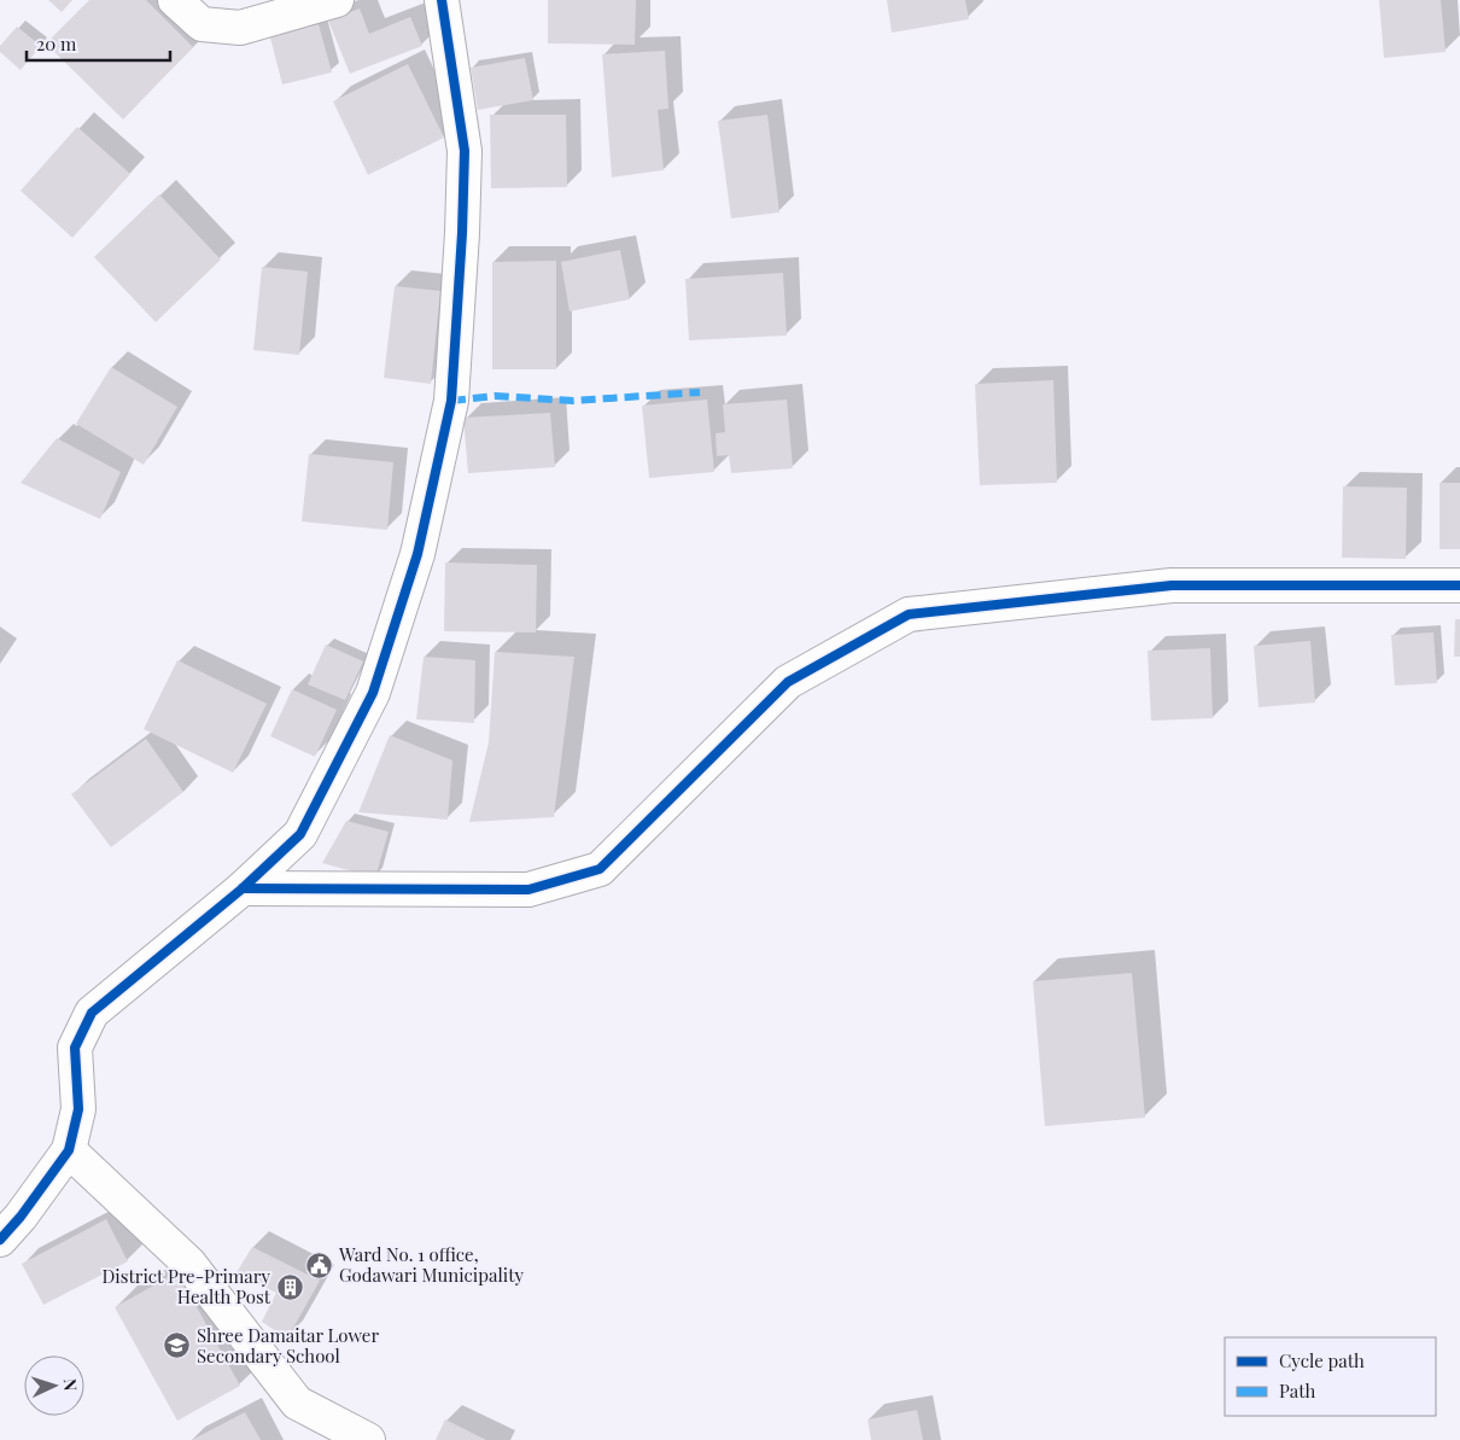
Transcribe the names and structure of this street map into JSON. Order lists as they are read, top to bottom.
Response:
{
  "places": {
    "public building": ["Ward No. 1 office, Godawari Municipality"],
    "building": ["District Pre-Primary Health Post"],
    "school or university": ["Shree Damaitar Lower Secondary School"]
  },
  "legend": ["Cycle path", "Path"],
  "scale_bar": "20 m",
  "north": "right"
}
